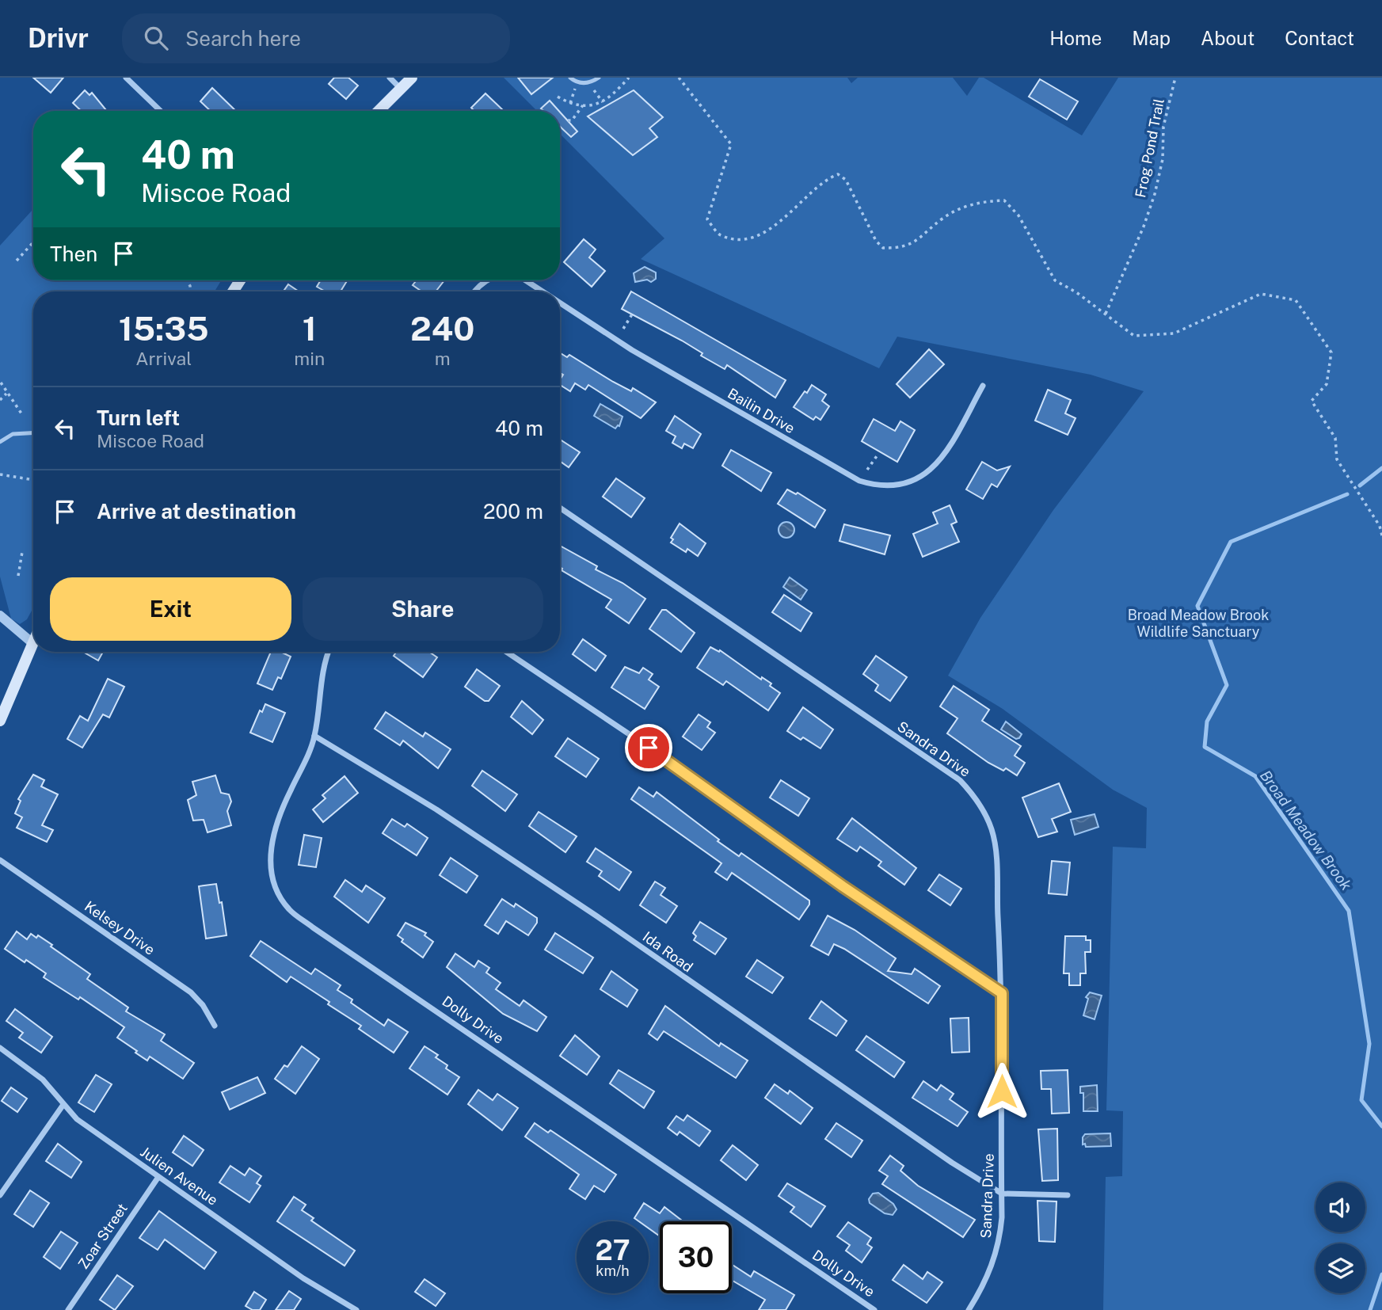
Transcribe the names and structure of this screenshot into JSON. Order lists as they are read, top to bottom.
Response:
{
  "streets": {
    "street": [
      "Bailin Drive",
      "Sandra Drive",
      "Kelsey Drive",
      "Ida Road",
      "Dolly Drive",
      "Julien Avenue",
      "Zoar Street"
    ],
    "path": ["Frog Pond Trail"]
  },
  "crossings": [
    ["Sandra Drive", "Ida Road"],
    ["Ida Road", "Dolly Drive"],
    ["Julien Avenue", "Zoar Street"]
  ],
  "water": ["Broad Meadow Brook"],
  "parks": ["Broad Meadow Brook Wildlife Sanctuary"],
  "page": {
    "header": "Drivr",
    "search": "Search here",
    "nav": [
      "Home",
      "Map",
      "About",
      "Contact"
    ],
    "turn": ["40 m", "Miscoe Road"],
    "then": "Then",
    "eta": [
      "15:35",
      "Arrival",
      "1",
      "min",
      "240",
      "m"
    ],
    "list": [
      {
        "name": "Turn left",
        "note": "Miscoe Road",
        "value": "40 m"
      },
      {
        "name": "Arrive at destination",
        "value": "200 m"
      }
    ],
    "buttons": ["Exit", "Share"],
    "speed": "27 km/h",
    "limit": "30"
  }
}
